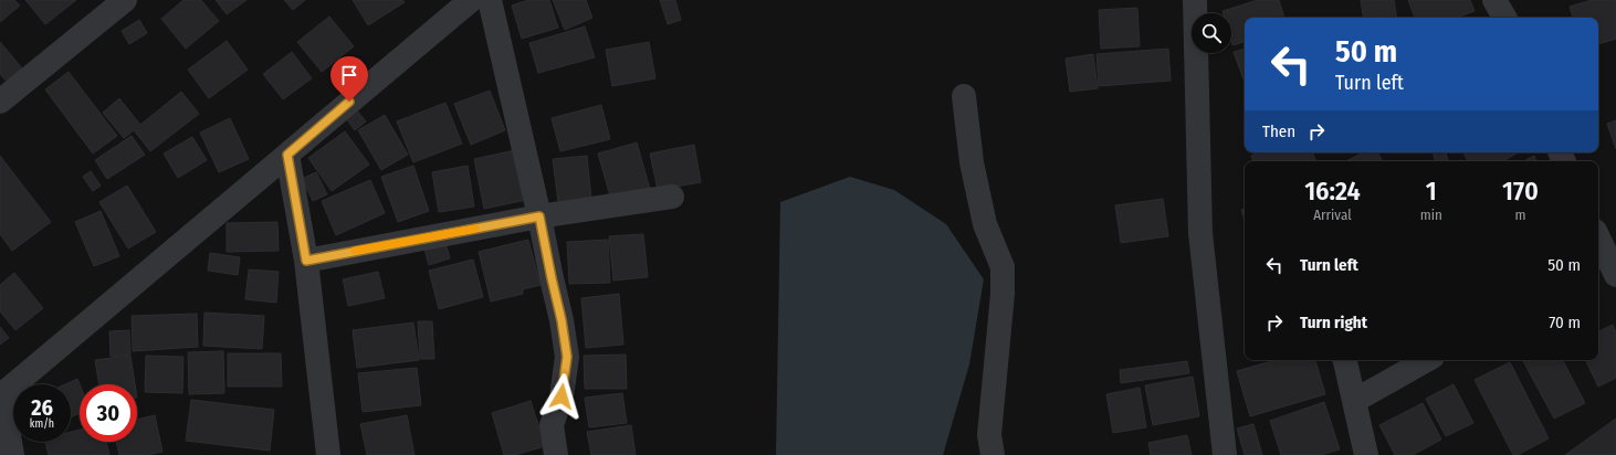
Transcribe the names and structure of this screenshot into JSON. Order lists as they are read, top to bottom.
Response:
{
  "page": {
    "turn": ["50 m", "Turn left"],
    "then": "Then",
    "eta": [
      "16:24",
      "Arrival",
      "1",
      "min",
      "170",
      "m"
    ],
    "list": [
      {
        "name": "Turn left",
        "value": "50 m"
      },
      {
        "name": "Turn right",
        "value": "70 m"
      }
    ],
    "speed": "26 km/h",
    "limit": "30"
  }
}
